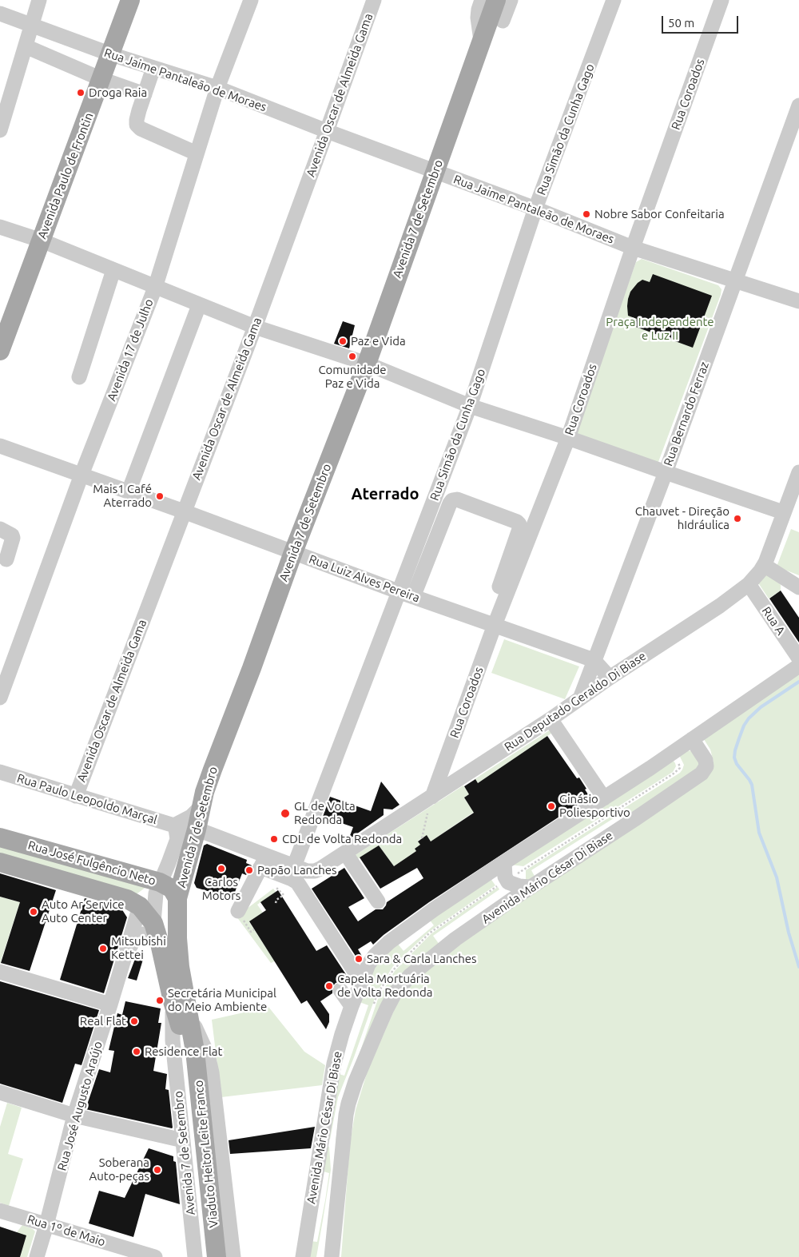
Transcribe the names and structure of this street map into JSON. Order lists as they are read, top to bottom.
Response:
{
  "streets": {
    "main road": [
      "Avenida Paulo de Frontin",
      "Avenida 7 de Setembro",
      "Rua José Fulgêncio Neto",
      "Viaduto Heitor Leite Franco"
    ],
    "street": [
      "Rua Jaime Pantaleão de Moraes",
      "Rua Coroados",
      "Avenida Oscar de Almeida Gama",
      "Rua Simão da Cunha Gago",
      "Avenida 17 de Julho",
      "Rua Bernardo Ferraz",
      "Rua Luiz Alves Pereira",
      "Rua A",
      "Rua Deputado Geraldo Di Biase",
      "Rua Paulo Leopoldo Marçal",
      "Avenida Mário César Di Biase",
      "Rua José Augusto Araújo",
      "Rua 1º de Maio"
    ]
  },
  "crossings": [
    ["Rua Jaime Pantaleão de Moraes", "Rua Coroados"],
    ["Rua Jaime Pantaleão de Moraes", "Avenida Oscar de Almeida Gama"],
    ["Rua Jaime Pantaleão de Moraes", "Rua Simão da Cunha Gago"],
    ["Rua Jaime Pantaleão de Moraes", "Avenida Paulo de Frontin"],
    ["Rua Jaime Pantaleão de Moraes", "Avenida 7 de Setembro"],
    ["Rua Jaime Pantaleão de Moraes", "Avenida 17 de Julho"],
    ["Rua Jaime Pantaleão de Moraes", "Rua Bernardo Ferraz"],
    ["Rua Coroados", "Rua Luiz Alves Pereira"],
    ["Rua Coroados", "Rua Deputado Geraldo Di Biase"],
    ["Avenida Oscar de Almeida Gama", "Rua Luiz Alves Pereira"],
    ["Avenida Oscar de Almeida Gama", "Rua Paulo Leopoldo Marçal"],
    ["Rua Simão da Cunha Gago", "Rua Luiz Alves Pereira"],
    ["Rua Simão da Cunha Gago", "Rua Deputado Geraldo Di Biase"],
    ["Avenida 7 de Setembro", "Rua Luiz Alves Pereira"],
    ["Avenida 7 de Setembro", "Rua Paulo Leopoldo Marçal"],
    ["Avenida 7 de Setembro", "Rua José Fulgêncio Neto"],
    ["Avenida 7 de Setembro", "Rua José Augusto Araújo"],
    ["Avenida 7 de Setembro", "Viaduto Heitor Leite Franco"],
    ["Avenida 17 de Julho", "Rua Luiz Alves Pereira"],
    ["Rua Bernardo Ferraz", "Rua Luiz Alves Pereira"],
    ["Rua Bernardo Ferraz", "Rua Deputado Geraldo Di Biase"],
    ["Rua A", "Rua Deputado Geraldo Di Biase"],
    ["Rua José Fulgêncio Neto", "Rua José Augusto Araújo"],
    ["Rua José Augusto Araújo", "Rua 1º de Maio"]
  ],
  "districts": ["Aterrado"],
  "parks": ["Praça Independente e Luz II"],
  "places": [
    "Droga Raia",
    "Nobre Sabor Confeitaria",
    "Paz e Vida",
    "Comunidade Paz e Vida",
    "Mais1 Café Aterrado",
    "Chauvet - Direção hIdráulica",
    "Ginásio Poliesportivo",
    "GL de Volta Redonda",
    "CDL de Volta Redonda",
    "Carlos Motors",
    "Papão Lanches",
    "Auto Ar Service Auto Center",
    "Mitsubishi Kettei",
    "Sara & Carla Lanches",
    "Capela Mortuária de Volta Redonda",
    "Secretária Municipal do Meio Ambiente",
    "Real Flat",
    "Residence Flat",
    "Soberana Auto-peças"
  ],
  "scale_bar": "50 m"
}
